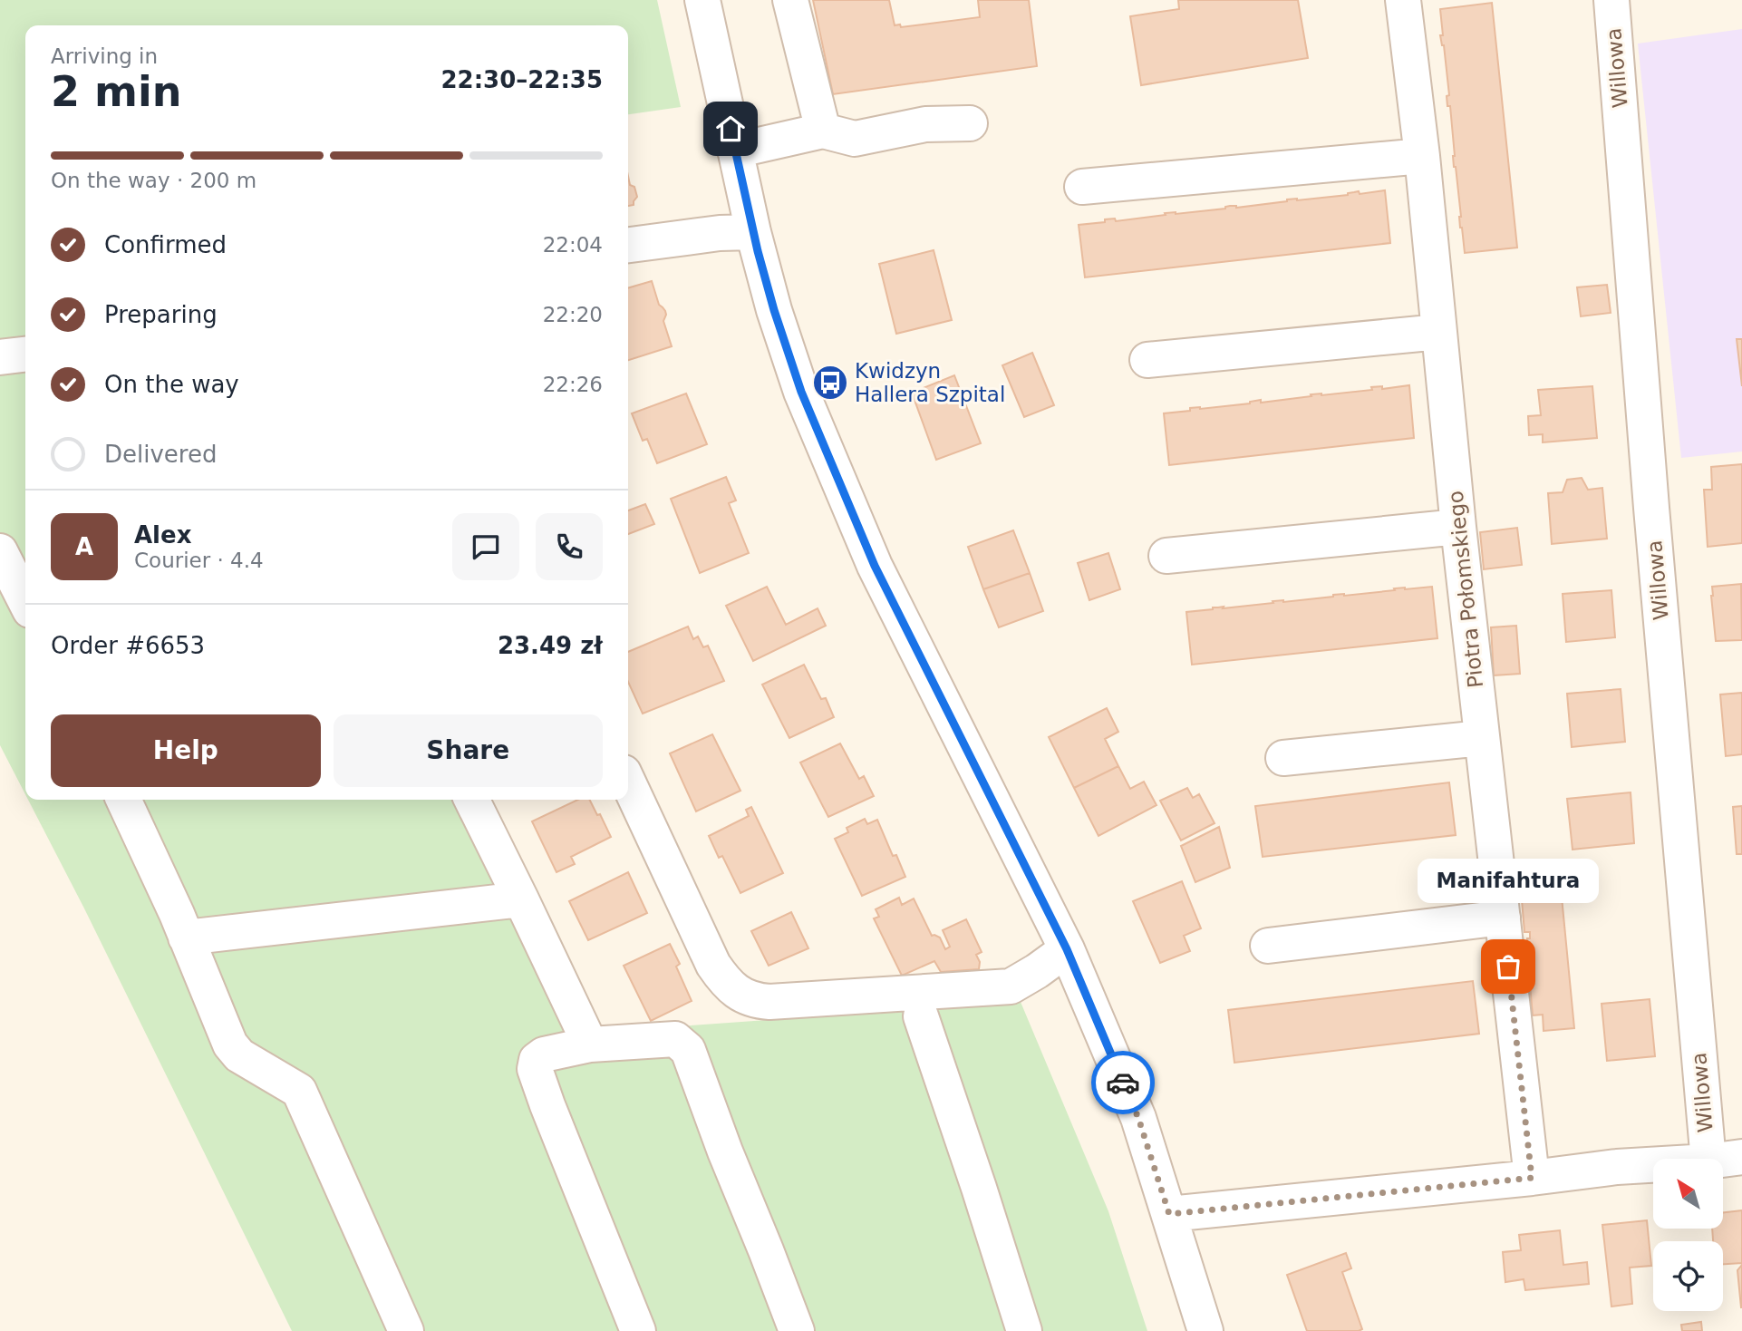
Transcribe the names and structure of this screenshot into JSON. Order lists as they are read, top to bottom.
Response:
{
  "streets": {
    "street": ["Willowa", "Piotra Połomskiego"]
  },
  "places": {
    "bus stop": ["Kwidzyn Hallera Szpital"],
    "other": ["Manifahtura"]
  },
  "north": "top left",
  "page": {
    "heading": ["2 min", "Arriving in", "22:30–22:35"],
    "panel": [
      "Alex",
      "Courier · 4.4",
      "Order #6653",
      "23.49 zł"
    ],
    "bar": "On the way · 200 m",
    "list": [
      ["Confirmed", "22:04"],
      ["Preparing", "22:20"],
      ["On the way", "22:26"],
      "Delivered"
    ],
    "round": "A",
    "buttons": ["Help", "Share"],
    "bubble": "Manifahtura"
  }
}
